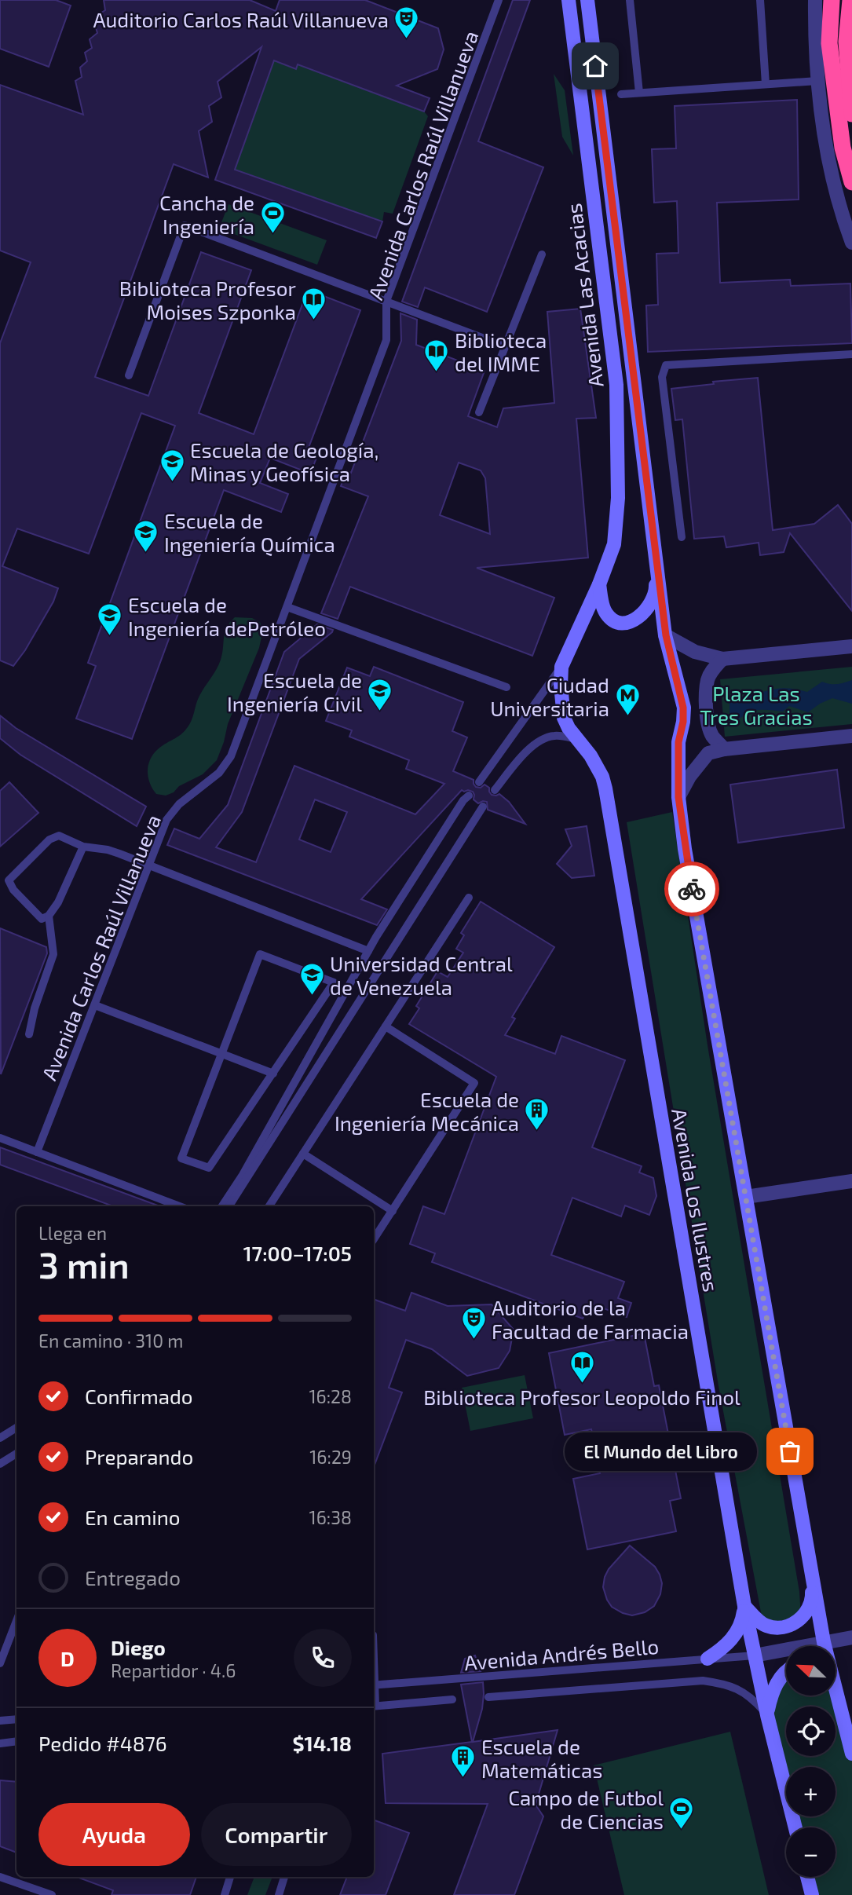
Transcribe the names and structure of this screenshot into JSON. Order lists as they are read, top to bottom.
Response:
{
  "streets": {
    "main road": ["Avenida Las Acacias", "Avenida Los Ilustres"],
    "lane": ["Avenida Carlos Raúl Villanueva", "Avenida Andrés Bello"]
  },
  "crossings": [
    ["Avenida Las Acacias", "Avenida Los Ilustres"],
    ["Avenida Los Ilustres", "Avenida Andrés Bello"]
  ],
  "parks": ["Plaza Las Tres Gracias"],
  "places": {
    "theatre": ["Auditorio Carlos Raúl Villanueva", "Auditorio de la Facultad de Farmacia"],
    "sports": ["Cancha de Ingeniería", "Campo de Futbol de Ciencias"],
    "library": ["Biblioteca Profesor Moises Szponka", "Biblioteca del IMME", "Biblioteca Profesor Leopoldo Finol"],
    "school or university": [
      "Escuela de Geología, Minas y Geofísica",
      "Escuela de Ingeniería Química",
      "Escuela de Ingeniería dePetróleo",
      "Escuela de Ingeniería Civil",
      "Universidad Central de Venezuela"
    ],
    "metro station": ["Ciudad Universitaria"],
    "building": ["Escuela de Ingeniería Mecánica", "Escuela de Matemáticas"],
    "other": ["El Mundo del Libro"]
  },
  "north": "top left",
  "page": {
    "heading": ["3 min", "Llega en", "17:00–17:05"],
    "panel": [
      "Diego",
      "Repartidor · 4.6",
      "Pedido #4876",
      "$14.18"
    ],
    "bar": "En camino · 310 m",
    "list": [
      ["Confirmado", "16:28"],
      ["Preparando", "16:29"],
      ["En camino", "16:38"],
      "Entregado"
    ],
    "bubble": "El Mundo del Libro",
    "round": "D",
    "map_buttons": ["+", "−"],
    "buttons": ["Ayuda", "Compartir"]
  }
}
